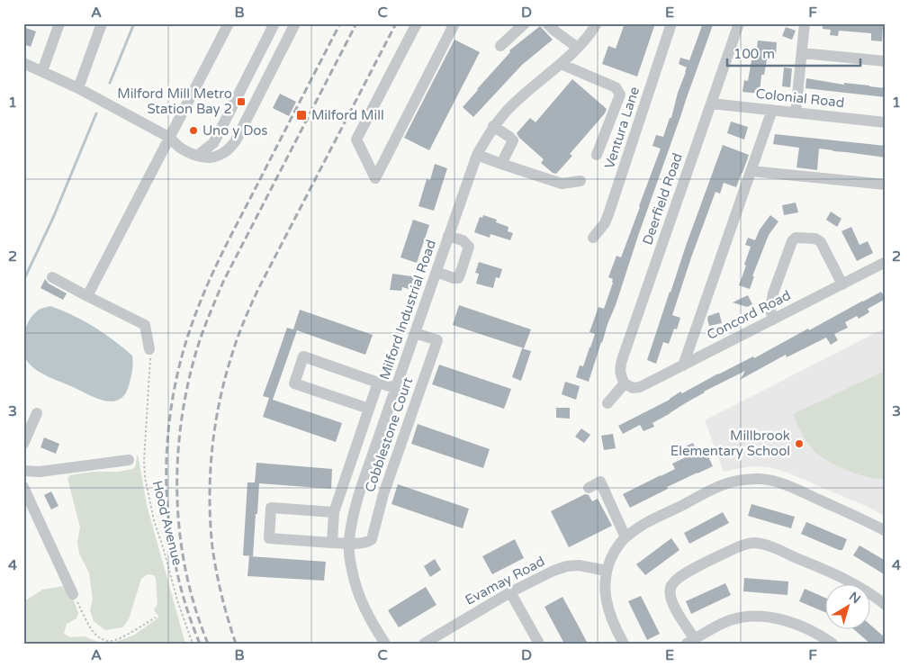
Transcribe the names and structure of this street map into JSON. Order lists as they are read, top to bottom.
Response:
{
  "streets": {
    "street": [
      "Colonial Road",
      "Ventura Lane",
      "Deerfield Road",
      "Milford Industrial Road",
      "Concord Road",
      "Cobblestone Court",
      "Evamay Road"
    ],
    "path": ["Hood Avenue"]
  },
  "crossings": [
    ["Colonial Road", "Deerfield Road"],
    ["Deerfield Road", "Concord Road"],
    ["Milford Industrial Road", "Cobblestone Court"]
  ],
  "places": {
    "transit": ["Milford Mill Metro Station Bay 2", "Milford Mill"],
    "other": ["Uno y Dos", "Millbrook Elementary School"]
  },
  "scale_bar": "100 m",
  "north": "top right",
  "grid": {
    "columns": [
      "A",
      "B",
      "C",
      "D",
      "E",
      "F"
    ],
    "rows": [
      "1",
      "2",
      "3",
      "4"
    ]
  }
}
